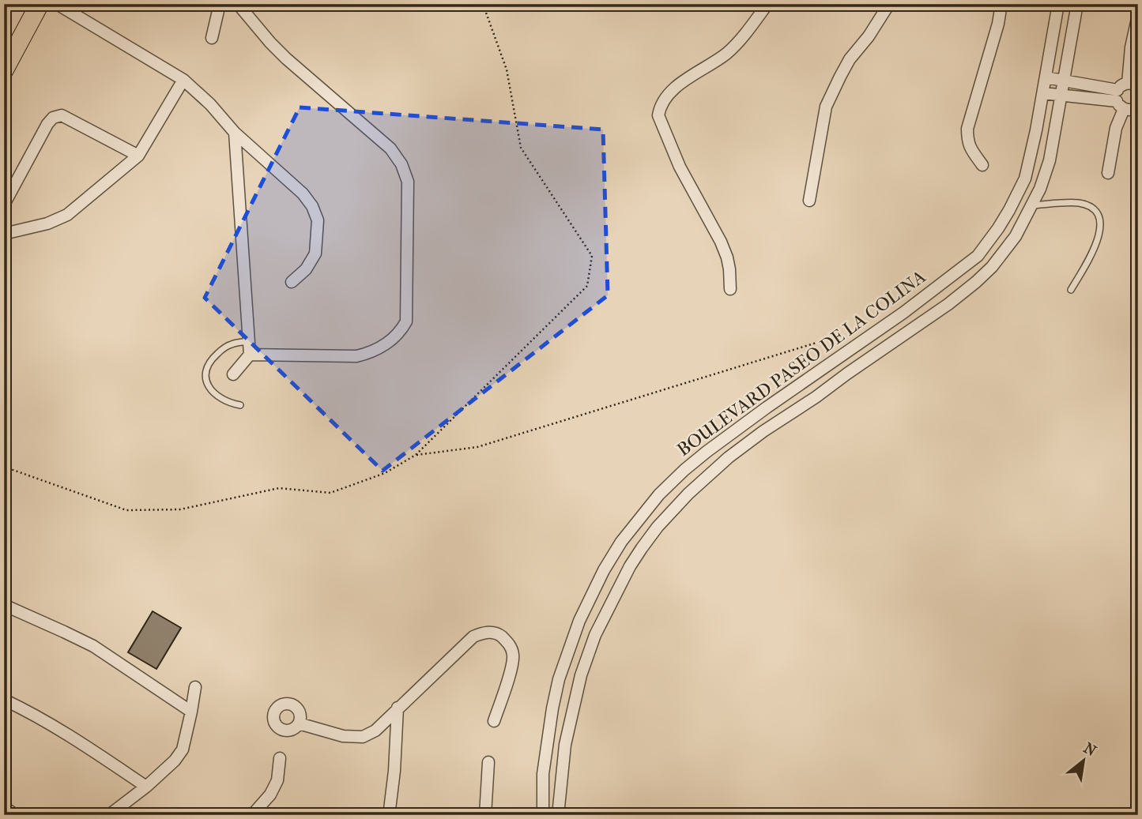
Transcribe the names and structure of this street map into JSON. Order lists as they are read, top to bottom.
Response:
{
  "streets": {
    "street": ["BOULEVARD PASEO DE LA COLINA"]
  },
  "north": "top right"
}
